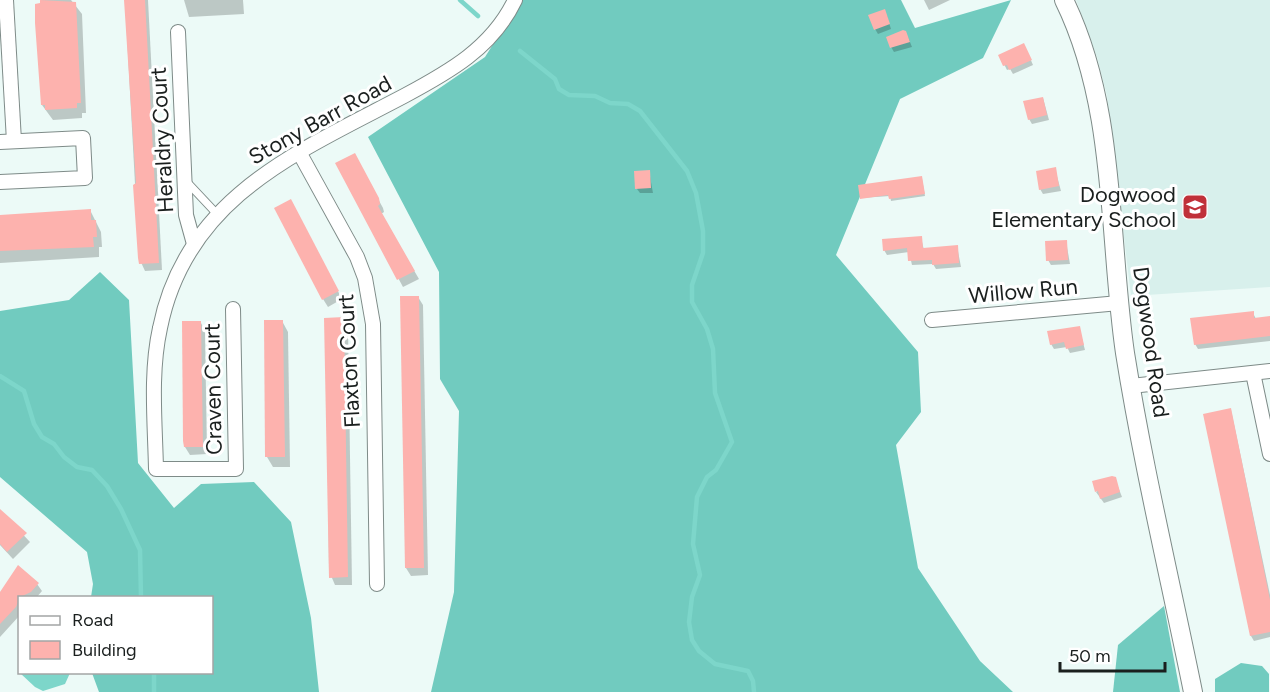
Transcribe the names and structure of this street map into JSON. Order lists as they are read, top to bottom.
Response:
{
  "streets": {
    "street": [
      "Stony Barr Road",
      "Heraldry Court",
      "Willow Run",
      "Dogwood Road",
      "Flaxton Court",
      "Craven Court"
    ]
  },
  "crossings": [
    ["Stony Barr Road", "Heraldry Court"],
    ["Stony Barr Road", "Flaxton Court"],
    ["Stony Barr Road", "Craven Court"],
    ["Willow Run", "Dogwood Road"]
  ],
  "places": {
    "school or university": ["Dogwood Elementary School"]
  },
  "legend": ["Road", "Building"],
  "scale_bar": "50 m"
}
